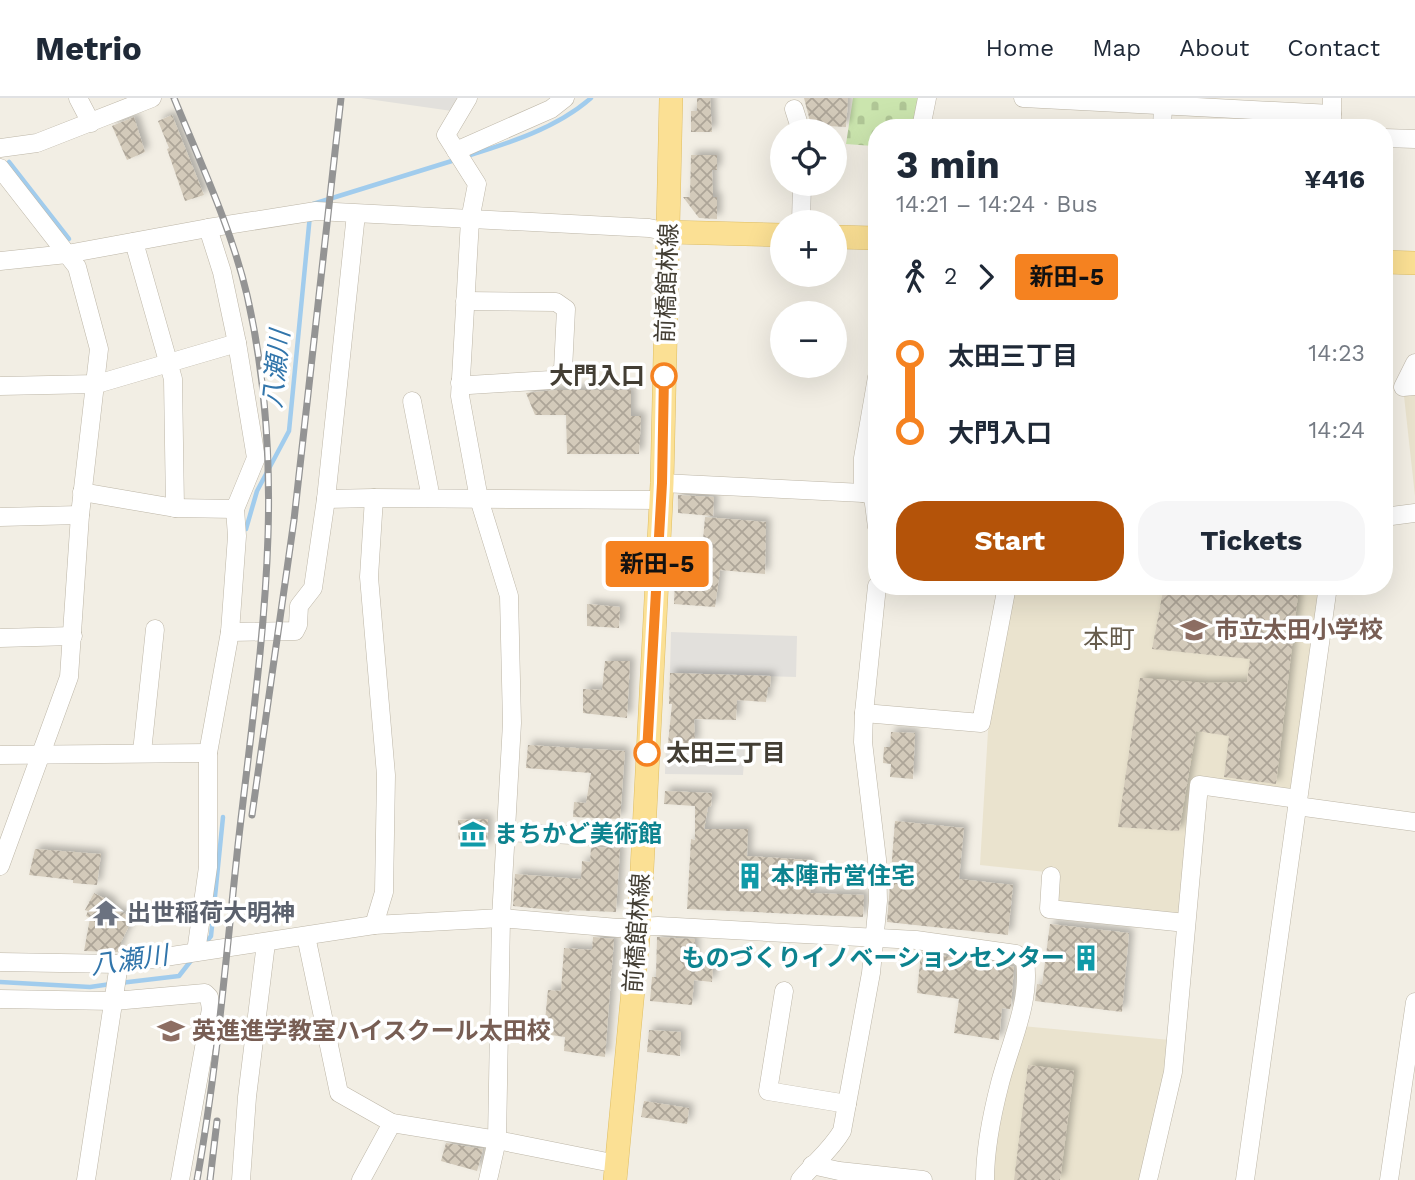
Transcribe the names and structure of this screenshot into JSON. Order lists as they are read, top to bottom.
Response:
{
  "streets": {
    "main road": ["前橋館林線"]
  },
  "districts": ["本町"],
  "water": ["八瀬川"],
  "places": {
    "other": ["大門入口", "太田三丁目"],
    "school or university": ["市立太田小学校", "英進進学教室ハイスクール太田校"],
    "museum": ["まちかど美術館"],
    "building": ["本陣市営住宅", "ものづくりイノベーションセンター"],
    "temple": ["出世稲荷大明神"]
  },
  "lines": ["bus line 新田-5"],
  "page": {
    "header": "Metrio",
    "nav": [
      "Home",
      "Map",
      "About",
      "Contact"
    ],
    "on_map": "新田-5",
    "map_buttons": ["+", "−"],
    "heading": ["3 min", "14:21 – 14:24 · Bus", "¥416"],
    "legs": ["2", "新田-5"],
    "list": [
      {
        "name": "太田三丁目",
        "value": "14:23"
      },
      {
        "name": "大門入口",
        "value": "14:24"
      }
    ],
    "buttons": ["Start", "Tickets"]
  }
}
